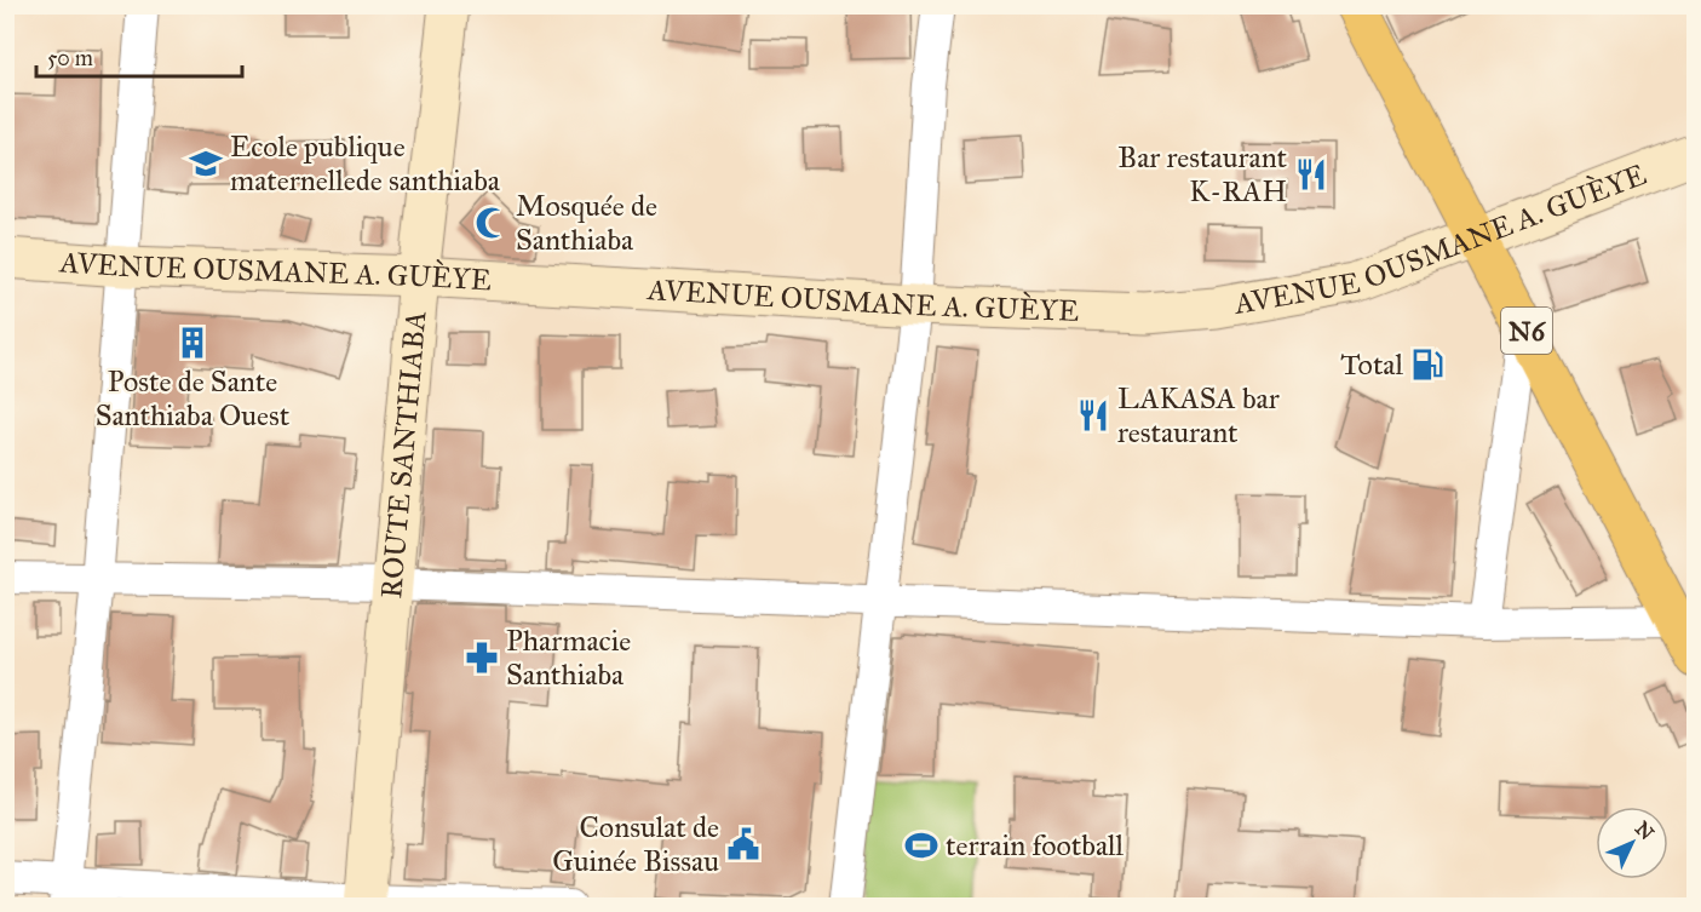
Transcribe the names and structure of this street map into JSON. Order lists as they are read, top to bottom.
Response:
{
  "streets": {
    "main road": ["N6"],
    "street": ["AVENUE OUSMANE A. GUÈYE", "ROUTE SANTHIABA"]
  },
  "crossings": [
    ["AVENUE OUSMANE A. GUÈYE", "N6"],
    ["AVENUE OUSMANE A. GUÈYE", "ROUTE SANTHIABA"]
  ],
  "places": {
    "school or university": ["Ecole publique maternellede santhiaba"],
    "restaurant": ["Bar restaurant K-RAH", "LAKASA bar restaurant"],
    "mosque": ["Mosquée de Santhiaba"],
    "building": ["Poste de Sante Santhiaba Ouest"],
    "fuel station": ["Total"],
    "pharmacy": ["Pharmacie Santhiaba"],
    "public building": ["Consulat de Guinée Bissau"],
    "sports": ["terrain football"]
  },
  "scale_bar": "50 m",
  "north": "top right"
}
